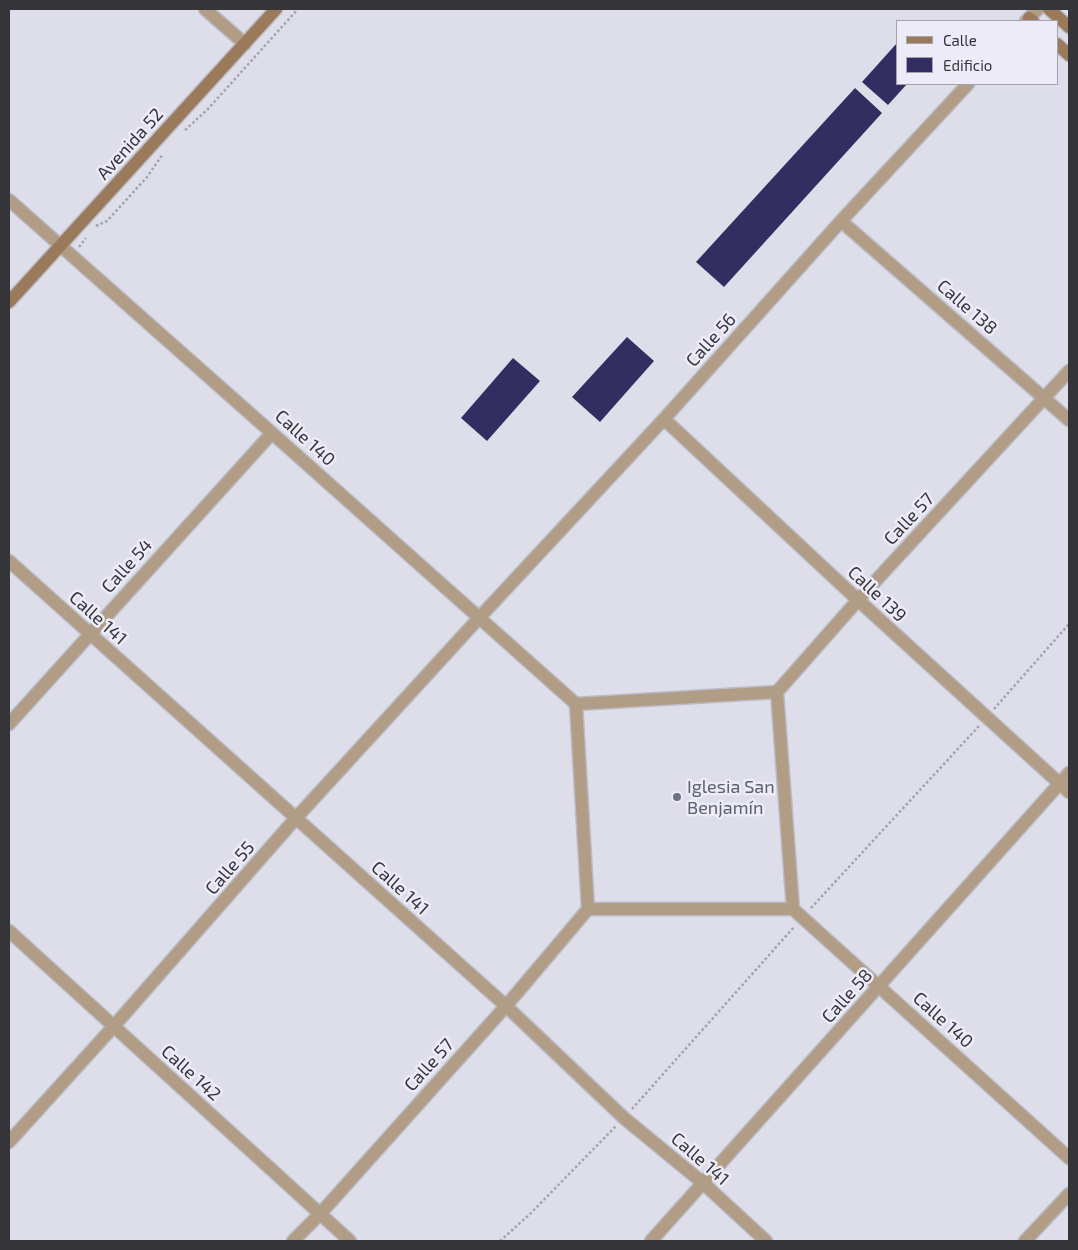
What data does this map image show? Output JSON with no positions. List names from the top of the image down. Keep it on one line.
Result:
{"streets":{"main road":["Avenida 52"],"street":["Calle 138","Calle 56","Calle 140","Calle 57","Calle 54","Calle 139","Calle 141","Calle 55","Calle 58","Calle 142"]},"crossings":[["Avenida 52","Calle 140"],["Calle 138","Calle 56"],["Calle 138","Calle 57"],["Calle 56","Calle 140"],["Calle 56","Calle 139"],["Calle 56","Calle 55"],["Calle 140","Calle 54"],["Calle 140","Calle 55"],["Calle 140","Calle 58"],["Calle 57","Calle 139"],["Calle 57","Calle 141"],["Calle 57","Calle 142"],["Calle 54","Calle 141"],["Calle 139","Calle 58"],["Calle 141","Calle 55"],["Calle 141","Calle 58"],["Calle 55","Calle 142"]],"places":["Iglesia San Benjamín"],"legend":["Calle","Edificio"]}
